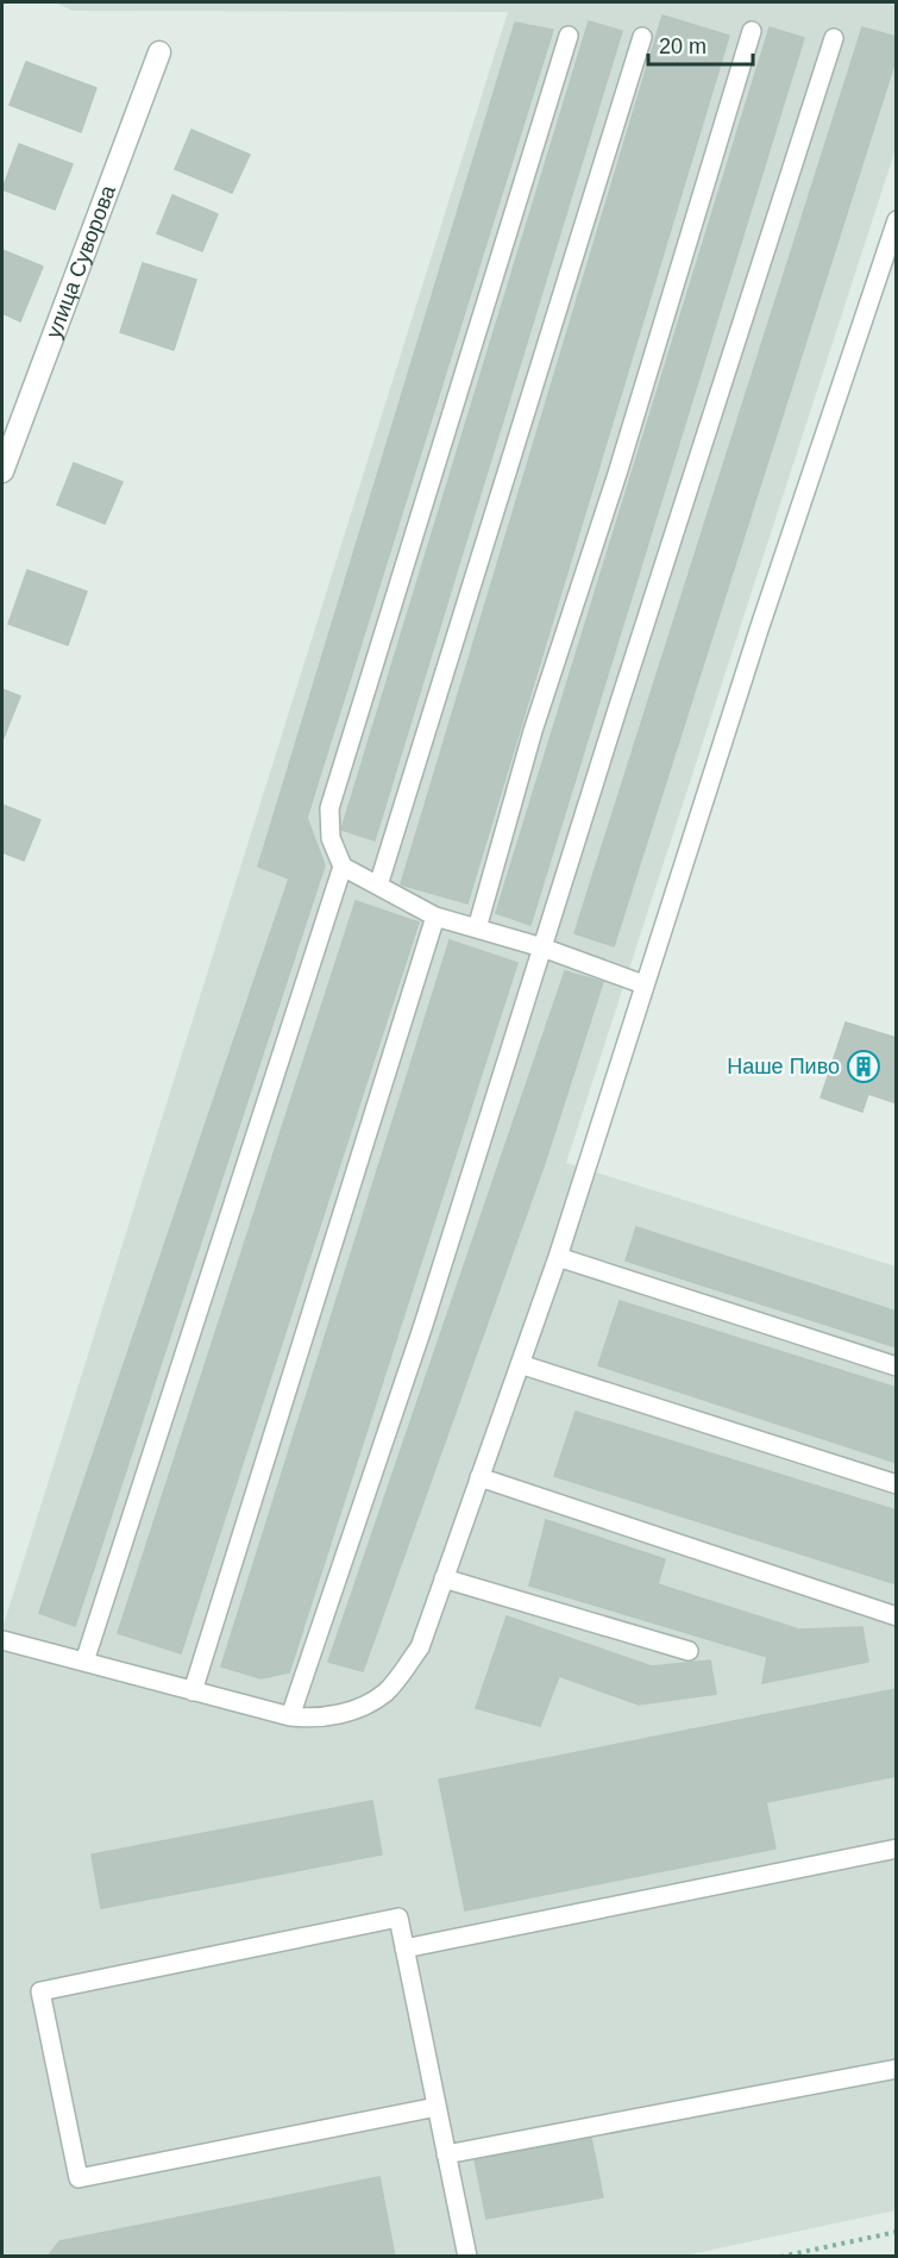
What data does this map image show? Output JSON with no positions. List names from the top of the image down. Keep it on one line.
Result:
{"streets":{"street":["улица Суворова"]},"places":{"building":["Наше Пиво"]},"scale_bar":"20 m"}
